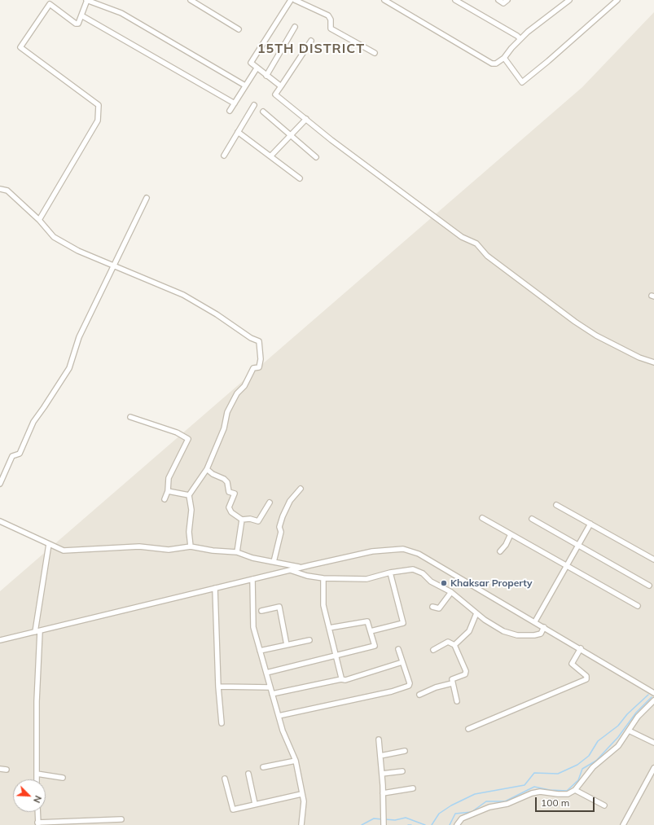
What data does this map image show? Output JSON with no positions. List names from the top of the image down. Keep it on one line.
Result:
{"districts":["15TH DISTRICT"],"places":["Khaksar Property"],"scale_bar":"100 m","north":"bottom right"}
